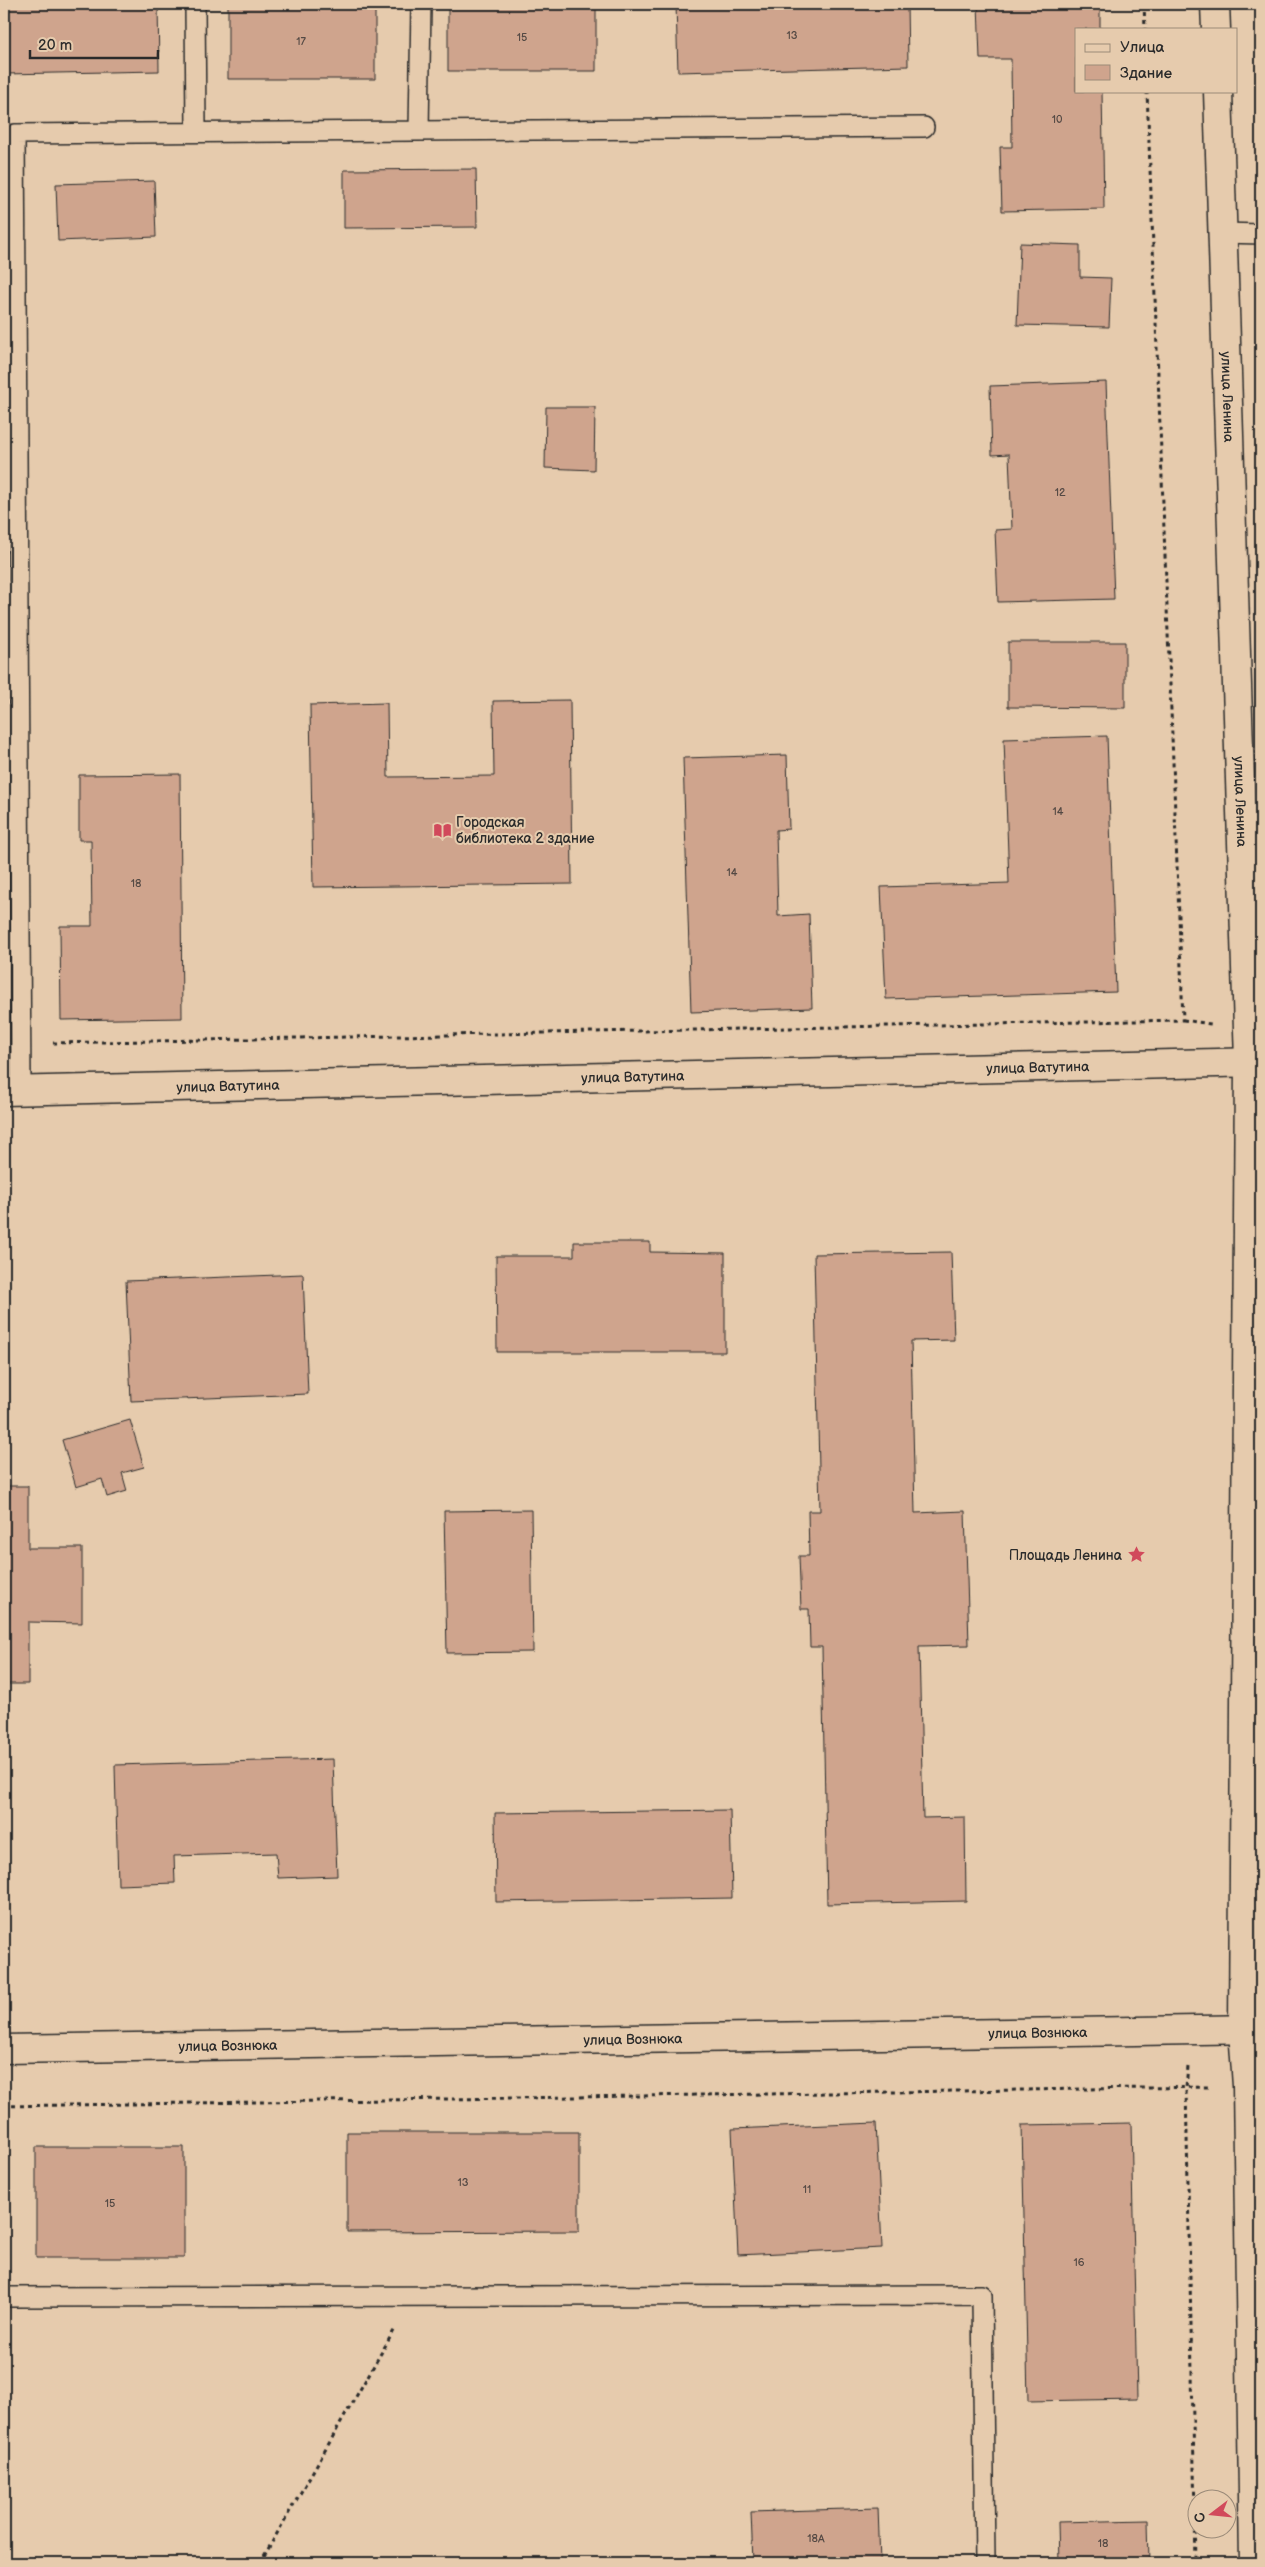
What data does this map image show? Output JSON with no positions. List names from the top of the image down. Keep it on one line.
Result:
{"streets":{"street":["улица Ленина","улица Ватутина","улица Вознюка"]},"crossings":[["улица Ленина","улица Ватутина"],["улица Ленина","улица Вознюка"]],"places":{"library":["Городская библиотека 2 здание"],"place":["Площадь Ленина"]},"house_numbers":["13","15","17","10","12","14","14","18","13","11","15","16","18А","18"],"legend":["Улица","Здание"],"scale_bar":"20 m","north":"left"}
